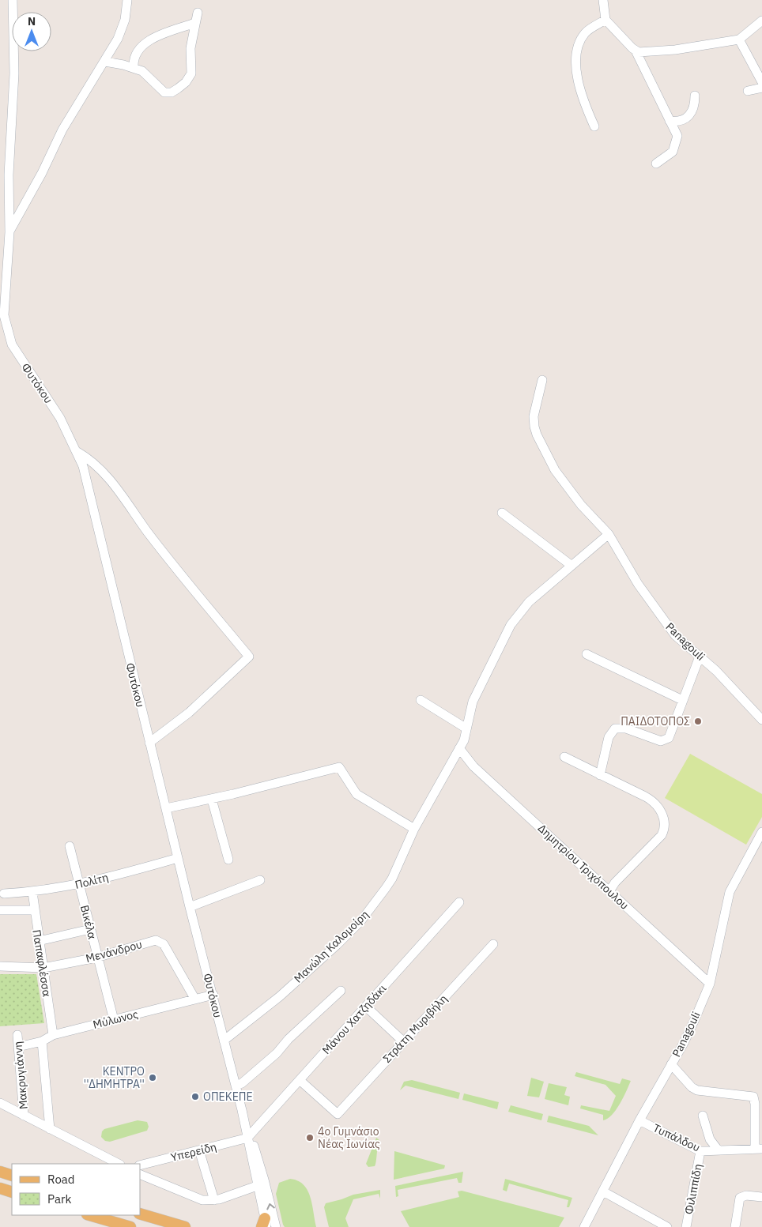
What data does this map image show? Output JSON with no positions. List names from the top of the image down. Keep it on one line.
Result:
{"streets":{"street":["Φυτόκου","Panagouli","Δημητρίου Τριχόπουλου","Πολίτη","Βικέλα","Μανώλη Καλομοίρη","Μενάνδρου","Παπαφλέσσα","Μύλωνος","Μάνου Χατζηδάκι","Στράτη Μυριβήλη","Μακρυγιάννη","Τυπάλδου","Υπερείδη","Φιλιππίδη"]},"crossings":[["Φυτόκου","Πολίτη"],["Φυτόκου","Μανώλη Καλομοίρη"],["Φυτόκου","Μύλωνος"],["Φυτόκου","Μάνου Χατζηδάκι"],["Φυτόκου","Υπερείδη"],["Panagouli","Δημητρίου Τριχόπουλου"],["Panagouli","Μανώλη Καλομοίρη"],["Panagouli","Τυπάλδου"],["Δημητρίου Τριχόπουλου","Μανώλη Καλομοίρη"],["Πολίτη","Βικέλα"],["Πολίτη","Παπαφλέσσα"],["Βικέλα","Μενάνδρου"],["Βικέλα","Μύλωνος"],["Μενάνδρου","Παπαφλέσσα"],["Μενάνδρου","Μύλωνος"],["Παπαφλέσσα","Μύλωνος"],["Μύλωνος","Μακρυγιάννη"],["Μάνου Χατζηδάκι","Στράτη Μυριβήλη"],["Μάνου Χατζηδάκι","Υπερείδη"],["Τυπάλδου","Φιλιππίδη"]],"places":["ΠΑΙΔΟΤΟΠΟΣ","ΚΕΝΤΡΟ ''ΔΗΜΗΤΡΑ''","ΟΠΕΚΕΠΕ","4ο Γυμνάσιο Νέας Ιωνίας"],"legend":["Road","Park"],"north":"top"}
